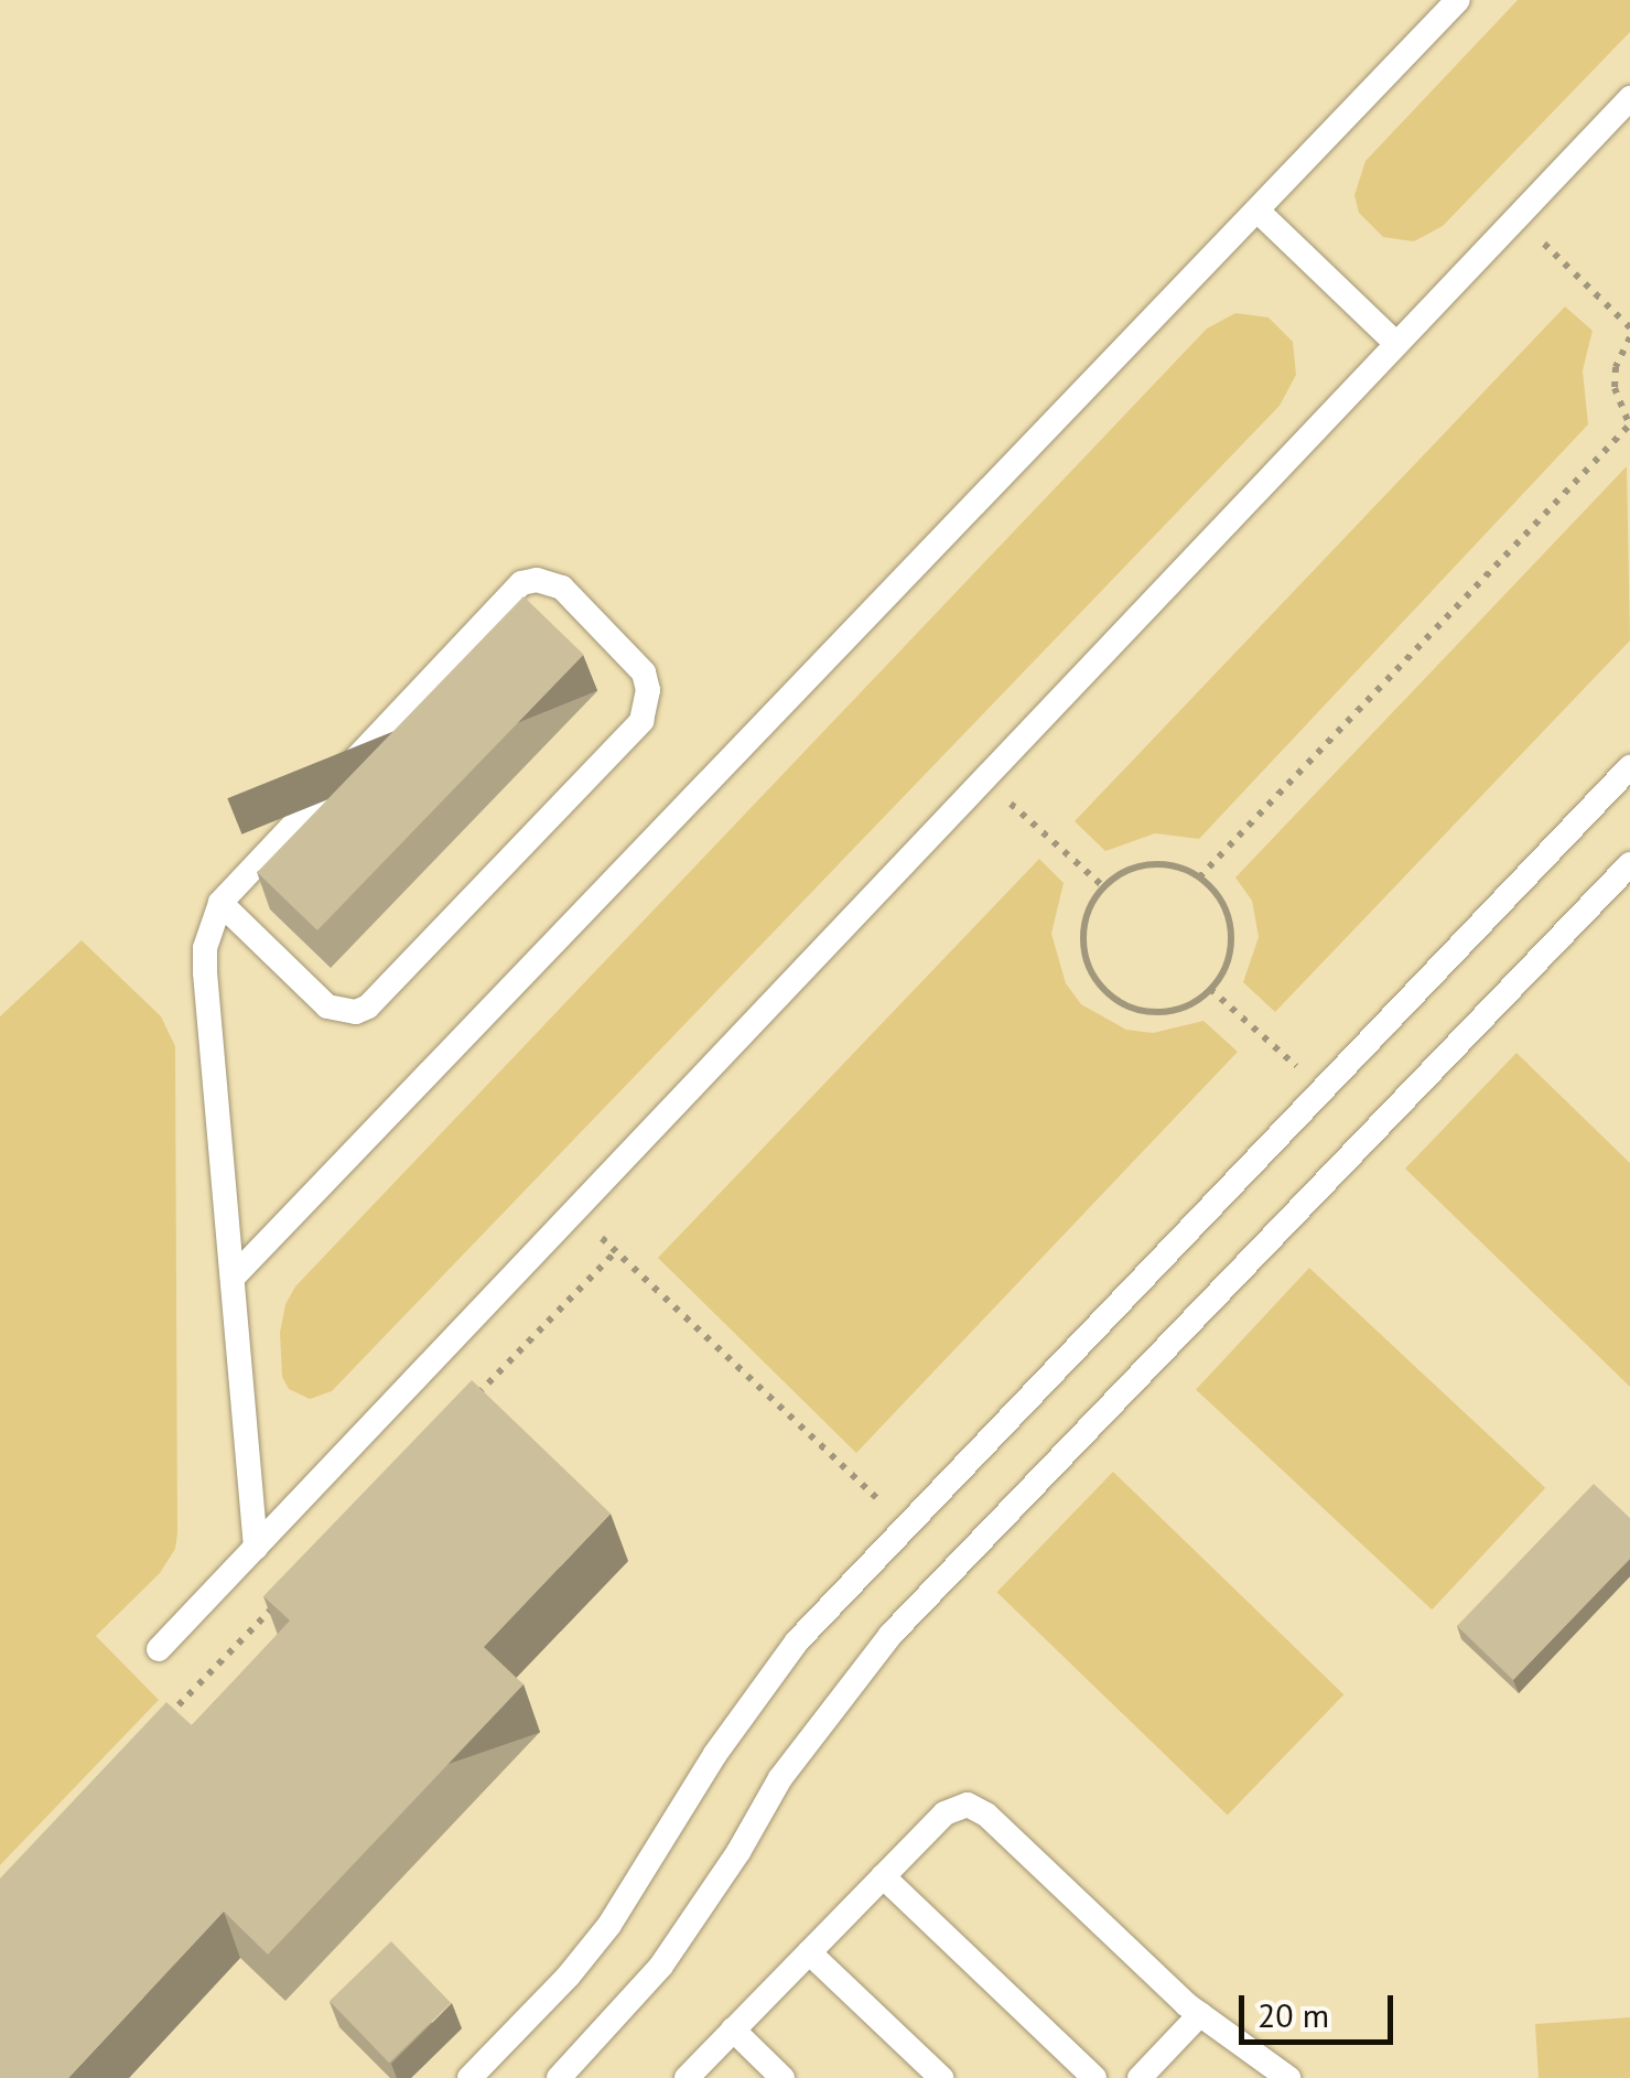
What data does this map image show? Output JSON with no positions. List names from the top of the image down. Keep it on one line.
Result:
{"scale_bar":"20 m"}
